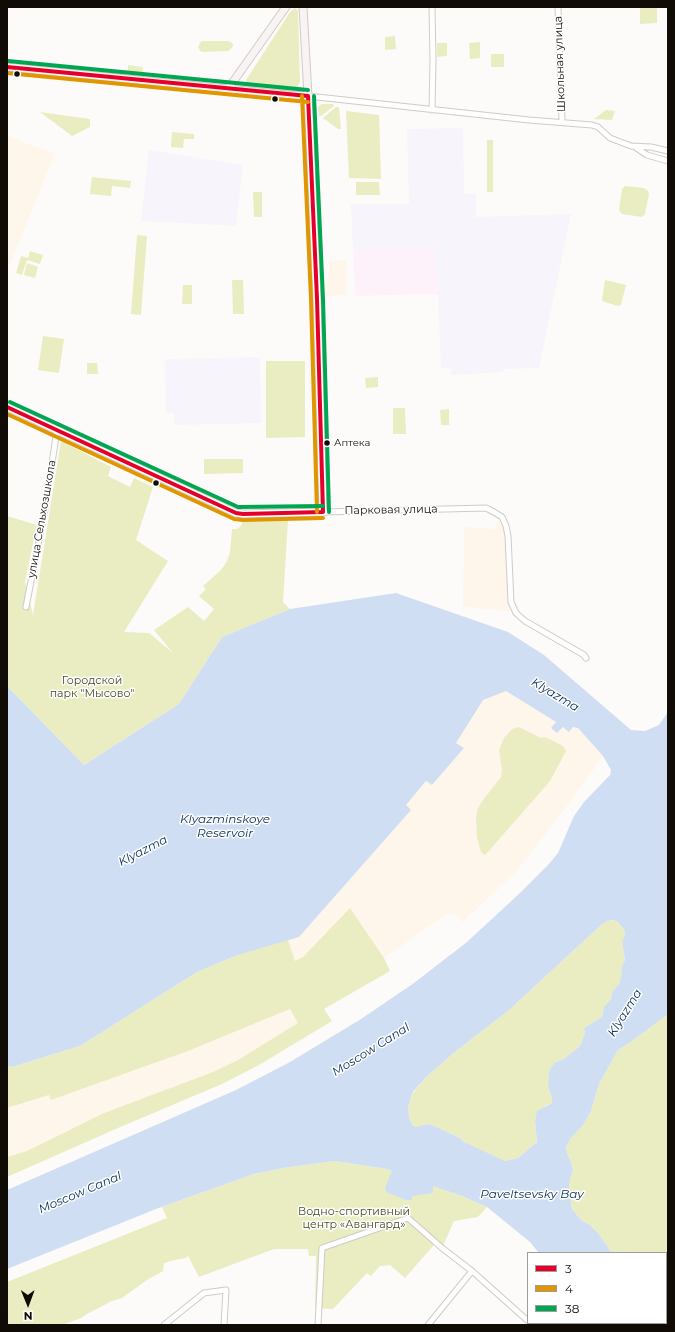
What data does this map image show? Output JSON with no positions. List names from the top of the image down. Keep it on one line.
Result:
{"streets":{"street":["Школьная улица","Парковая улица","улица Сельхозшкола"]},"crossings":[["Парковая улица","улица Сельхозшкола"]],"water":["Klyazma","Klyazminskoye Reservoir","Moscow Canal","Paveltsevsky Bay"],"parks":["Городской парк \"Мысово\"","Водно-спортивный центр «Авангард»"],"places":["Аптека"],"lines":["transit line 38","transit line 3","transit line 4"],"legend":["3","4","38"],"north":"bottom"}
